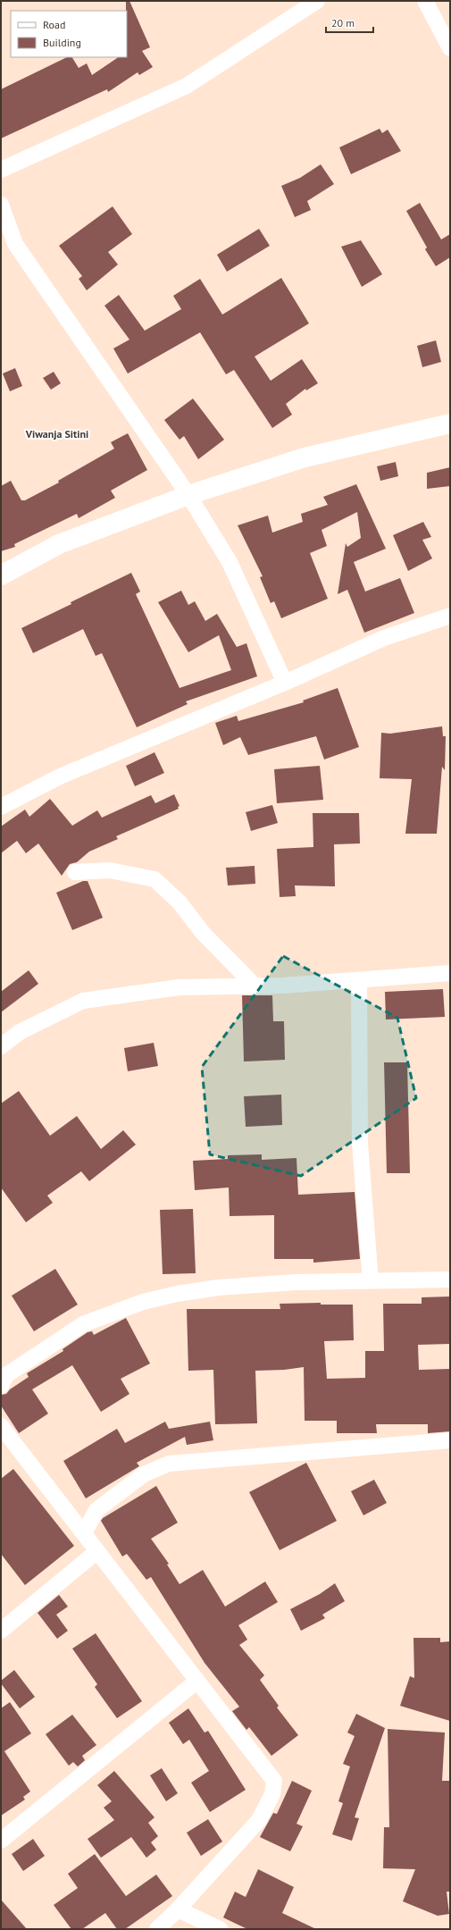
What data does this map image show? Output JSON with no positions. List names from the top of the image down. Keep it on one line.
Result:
{"districts":["Viwanja Sitini"],"legend":["Road","Building"],"scale_bar":"20 m"}
